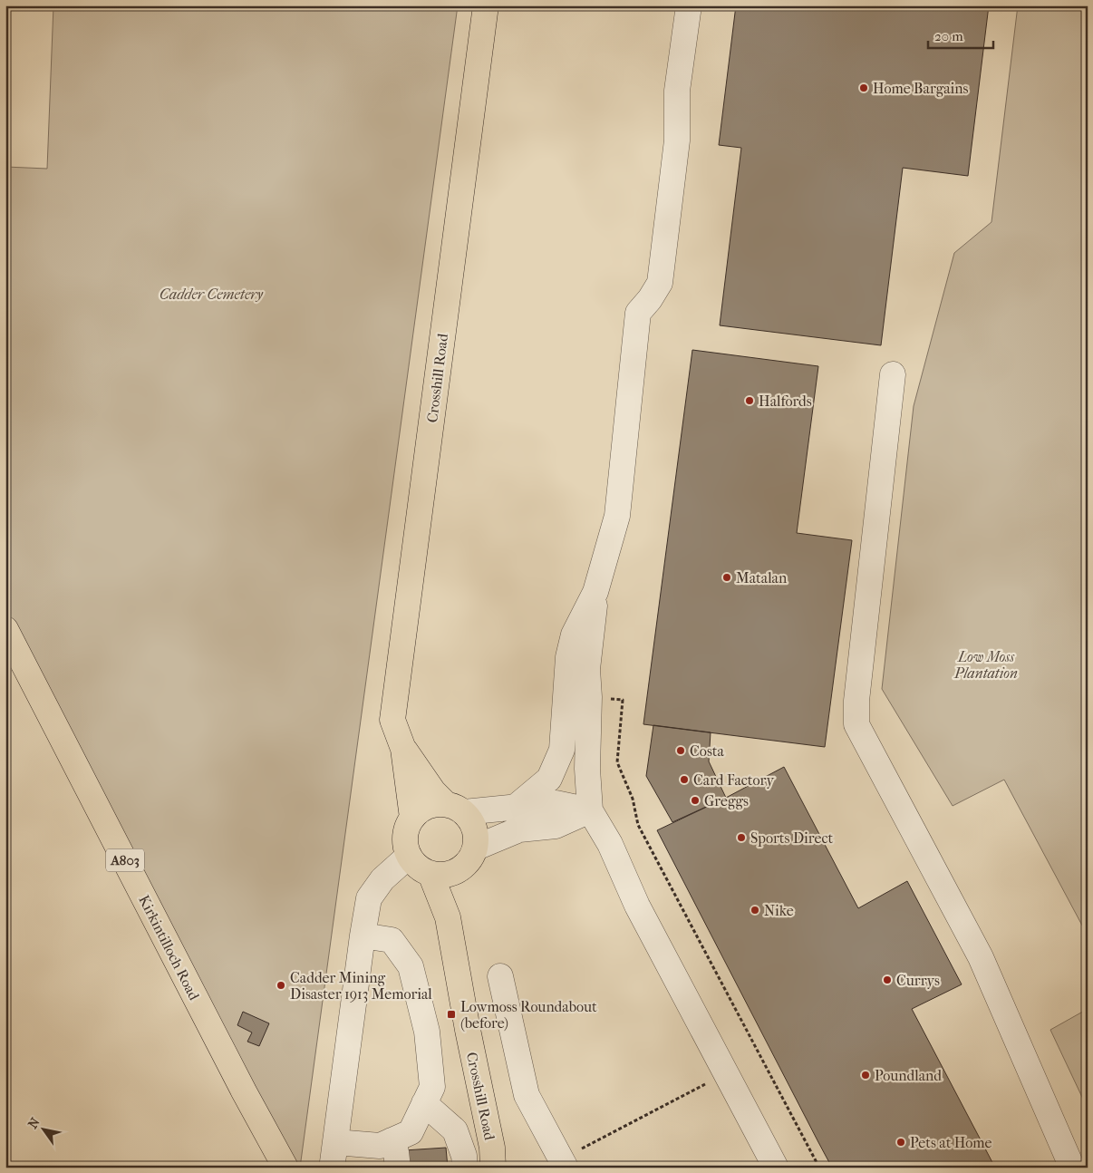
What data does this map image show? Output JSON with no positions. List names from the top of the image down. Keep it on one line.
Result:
{"streets":{"main road":["Crosshill Road","A803","Kirkintilloch Road"]},"parks":["Cadder Cemetery","Low Moss Plantation"],"places":{"other":["Home Bargains","Halfords","Matalan","Costa","Card Factory","Greggs","Sports Direct","Nike","Currys","Cadder Mining Disaster 1913 Memorial","Poundland","Pets at Home"],"transit":["Lowmoss Roundabout (before)"]},"scale_bar":"20 m","north":"top left"}
